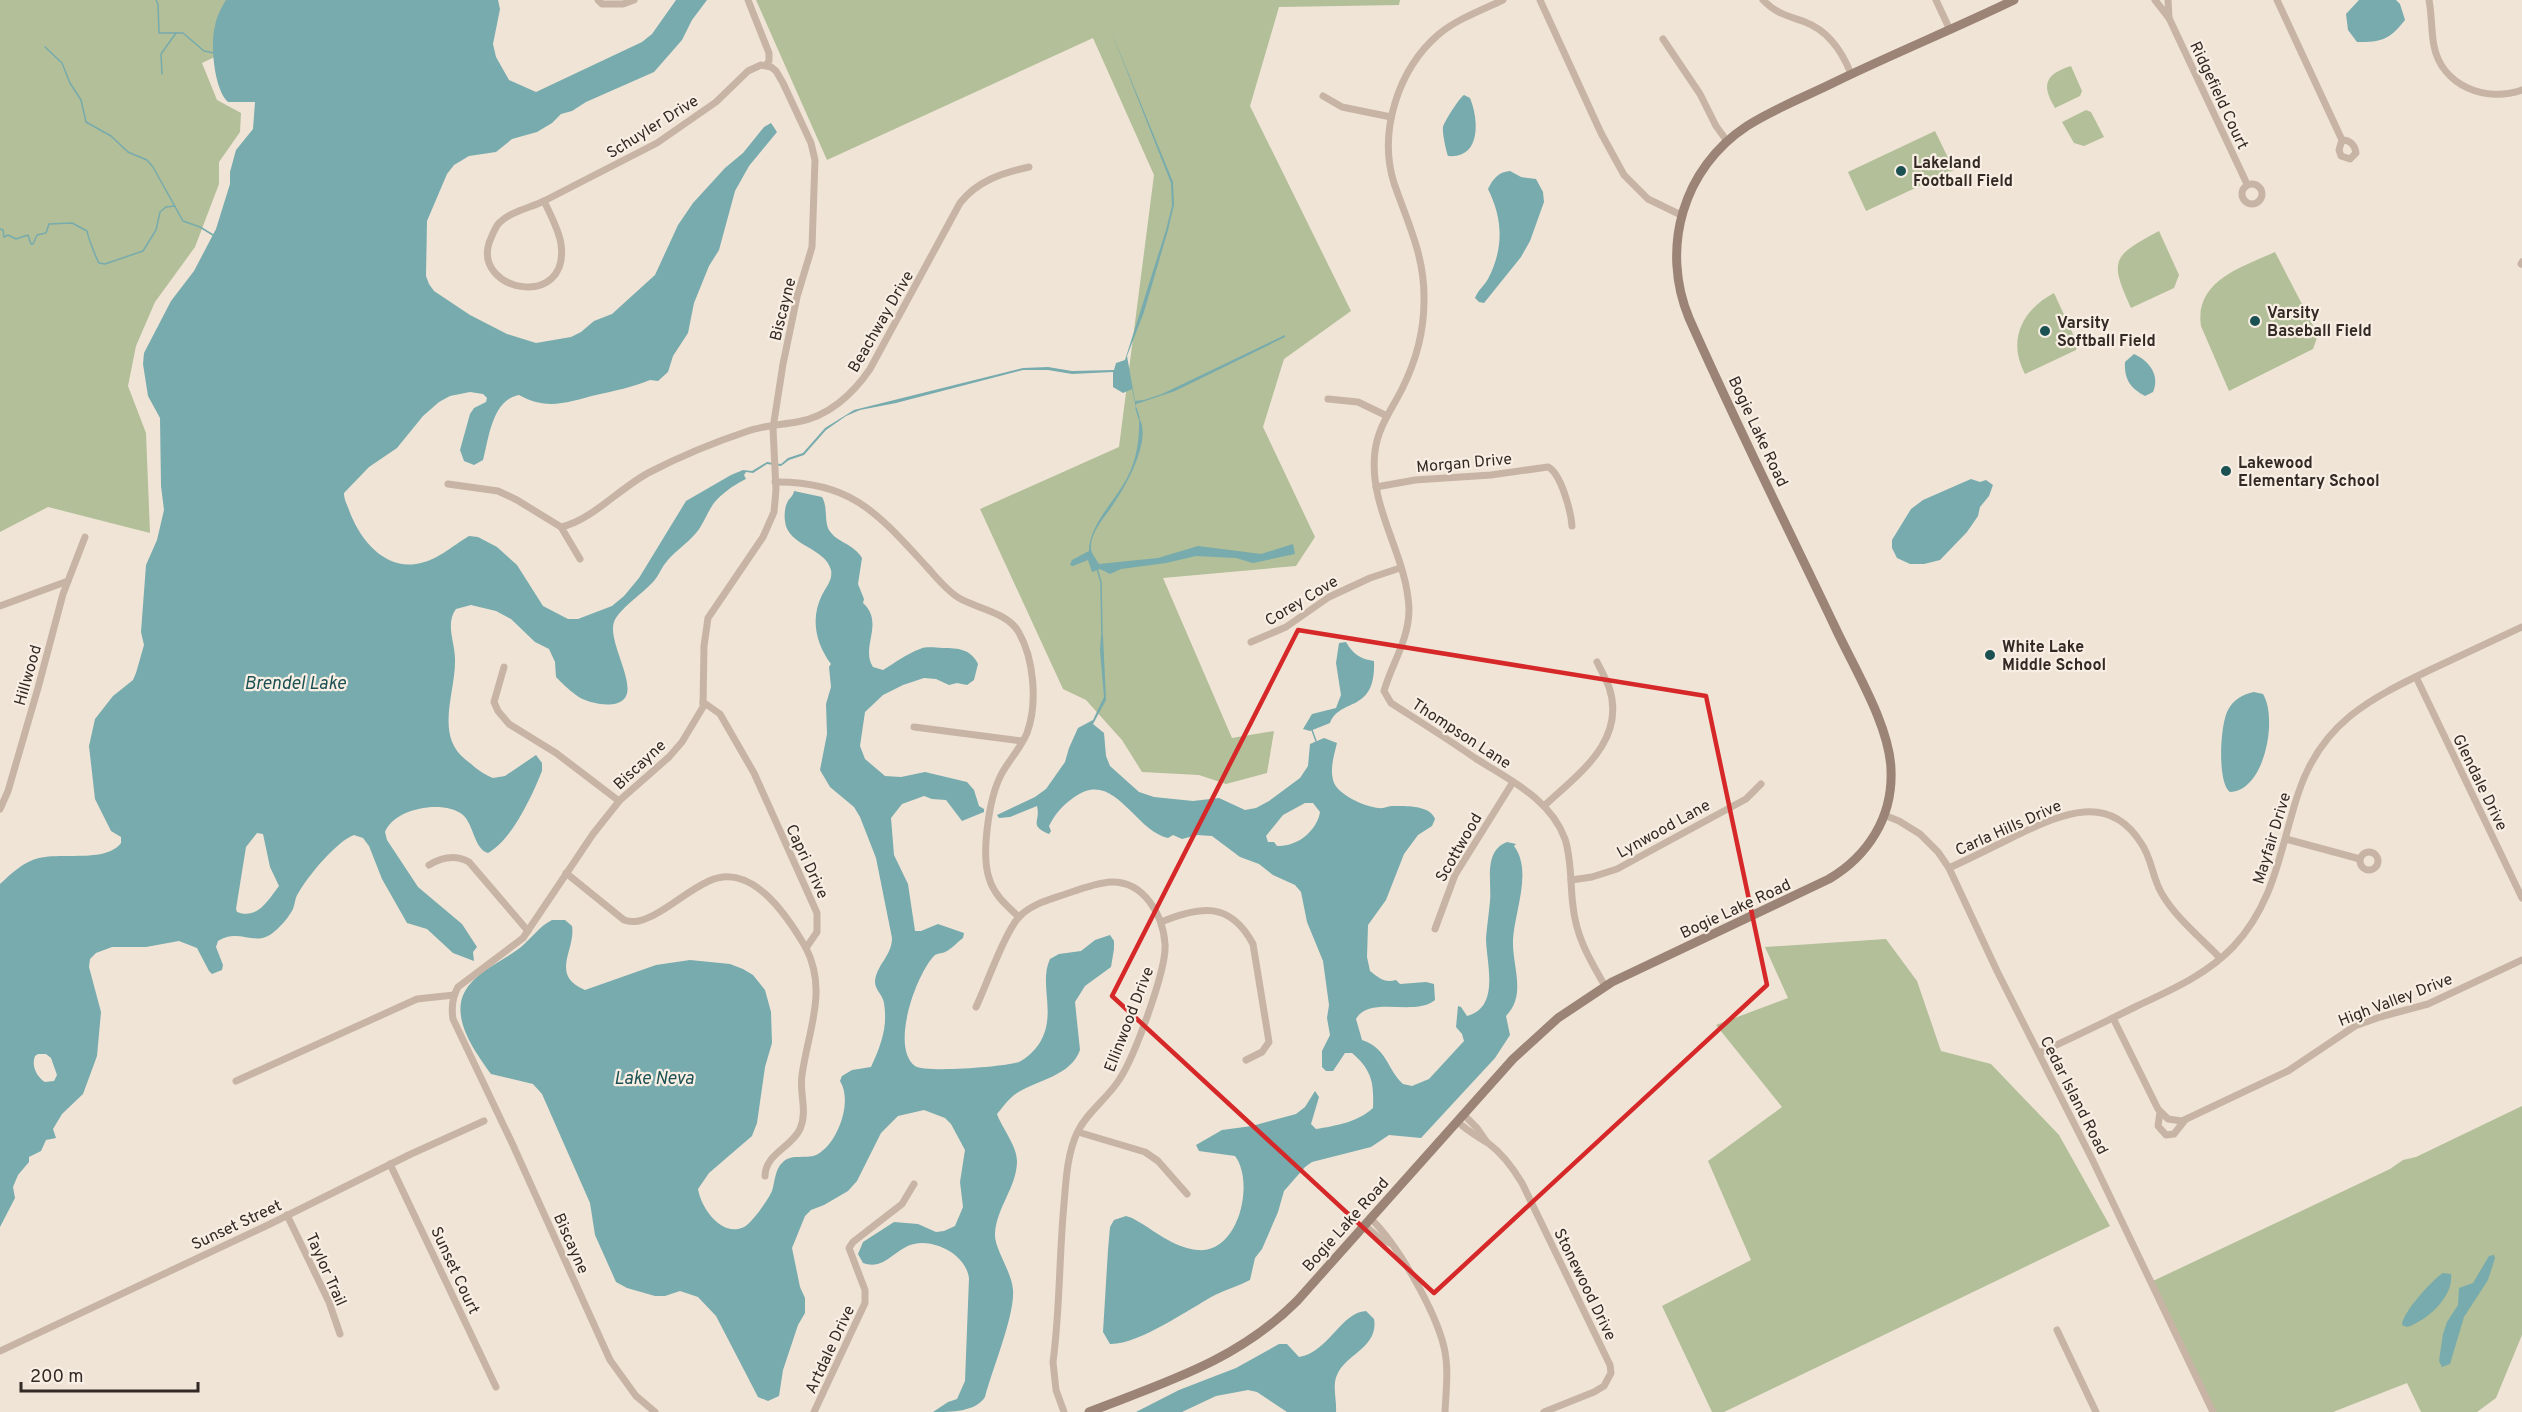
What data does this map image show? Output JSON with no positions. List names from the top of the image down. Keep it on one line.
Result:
{"streets":{"main road":["Bogie Lake Road"],"street":["Ridgefield Court","Schuyler Drive","Biscayne","Beachway Drive","Morgan Drive","Corey Cove","Hillwood","Thompson Lane","Glendale Drive","Carla Hills Drive","Lynwood Lane","Mayfair Drive","Scottwood","Capri Drive","High Valley Drive","Ellinwood Drive","Cedar Island Road","Sunset Street","Taylor Trail","Sunset Court","Stonewood Drive","Artdale Drive"]},"crossings":[["Schuyler Drive","Biscayne"],["Biscayne","Beachway Drive"],["Biscayne","Capri Drive"],["Bogie Lake Road","Thompson Lane"],["Bogie Lake Road","Cedar Island Road"],["Bogie Lake Road","Stonewood Drive"],["Morgan Drive","Thompson Lane"],["Corey Cove","Thompson Lane"],["Thompson Lane","Lynwood Lane"],["Thompson Lane","Scottwood"],["Glendale Drive","Mayfair Drive"],["Carla Hills Drive","Mayfair Drive"],["Carla Hills Drive","Cedar Island Road"],["Mayfair Drive","High Valley Drive"],["Mayfair Drive","Cedar Island Road"],["Sunset Street","Taylor Trail"],["Sunset Street","Sunset Court"]],"water":["Brendel Lake","Lake Neva"],"places":["Lakeland Football Field","Varsity Baseball Field","Varsity Softball Field","Lakewood Elementary School","White Lake Middle School"],"scale_bar":"200 m"}
